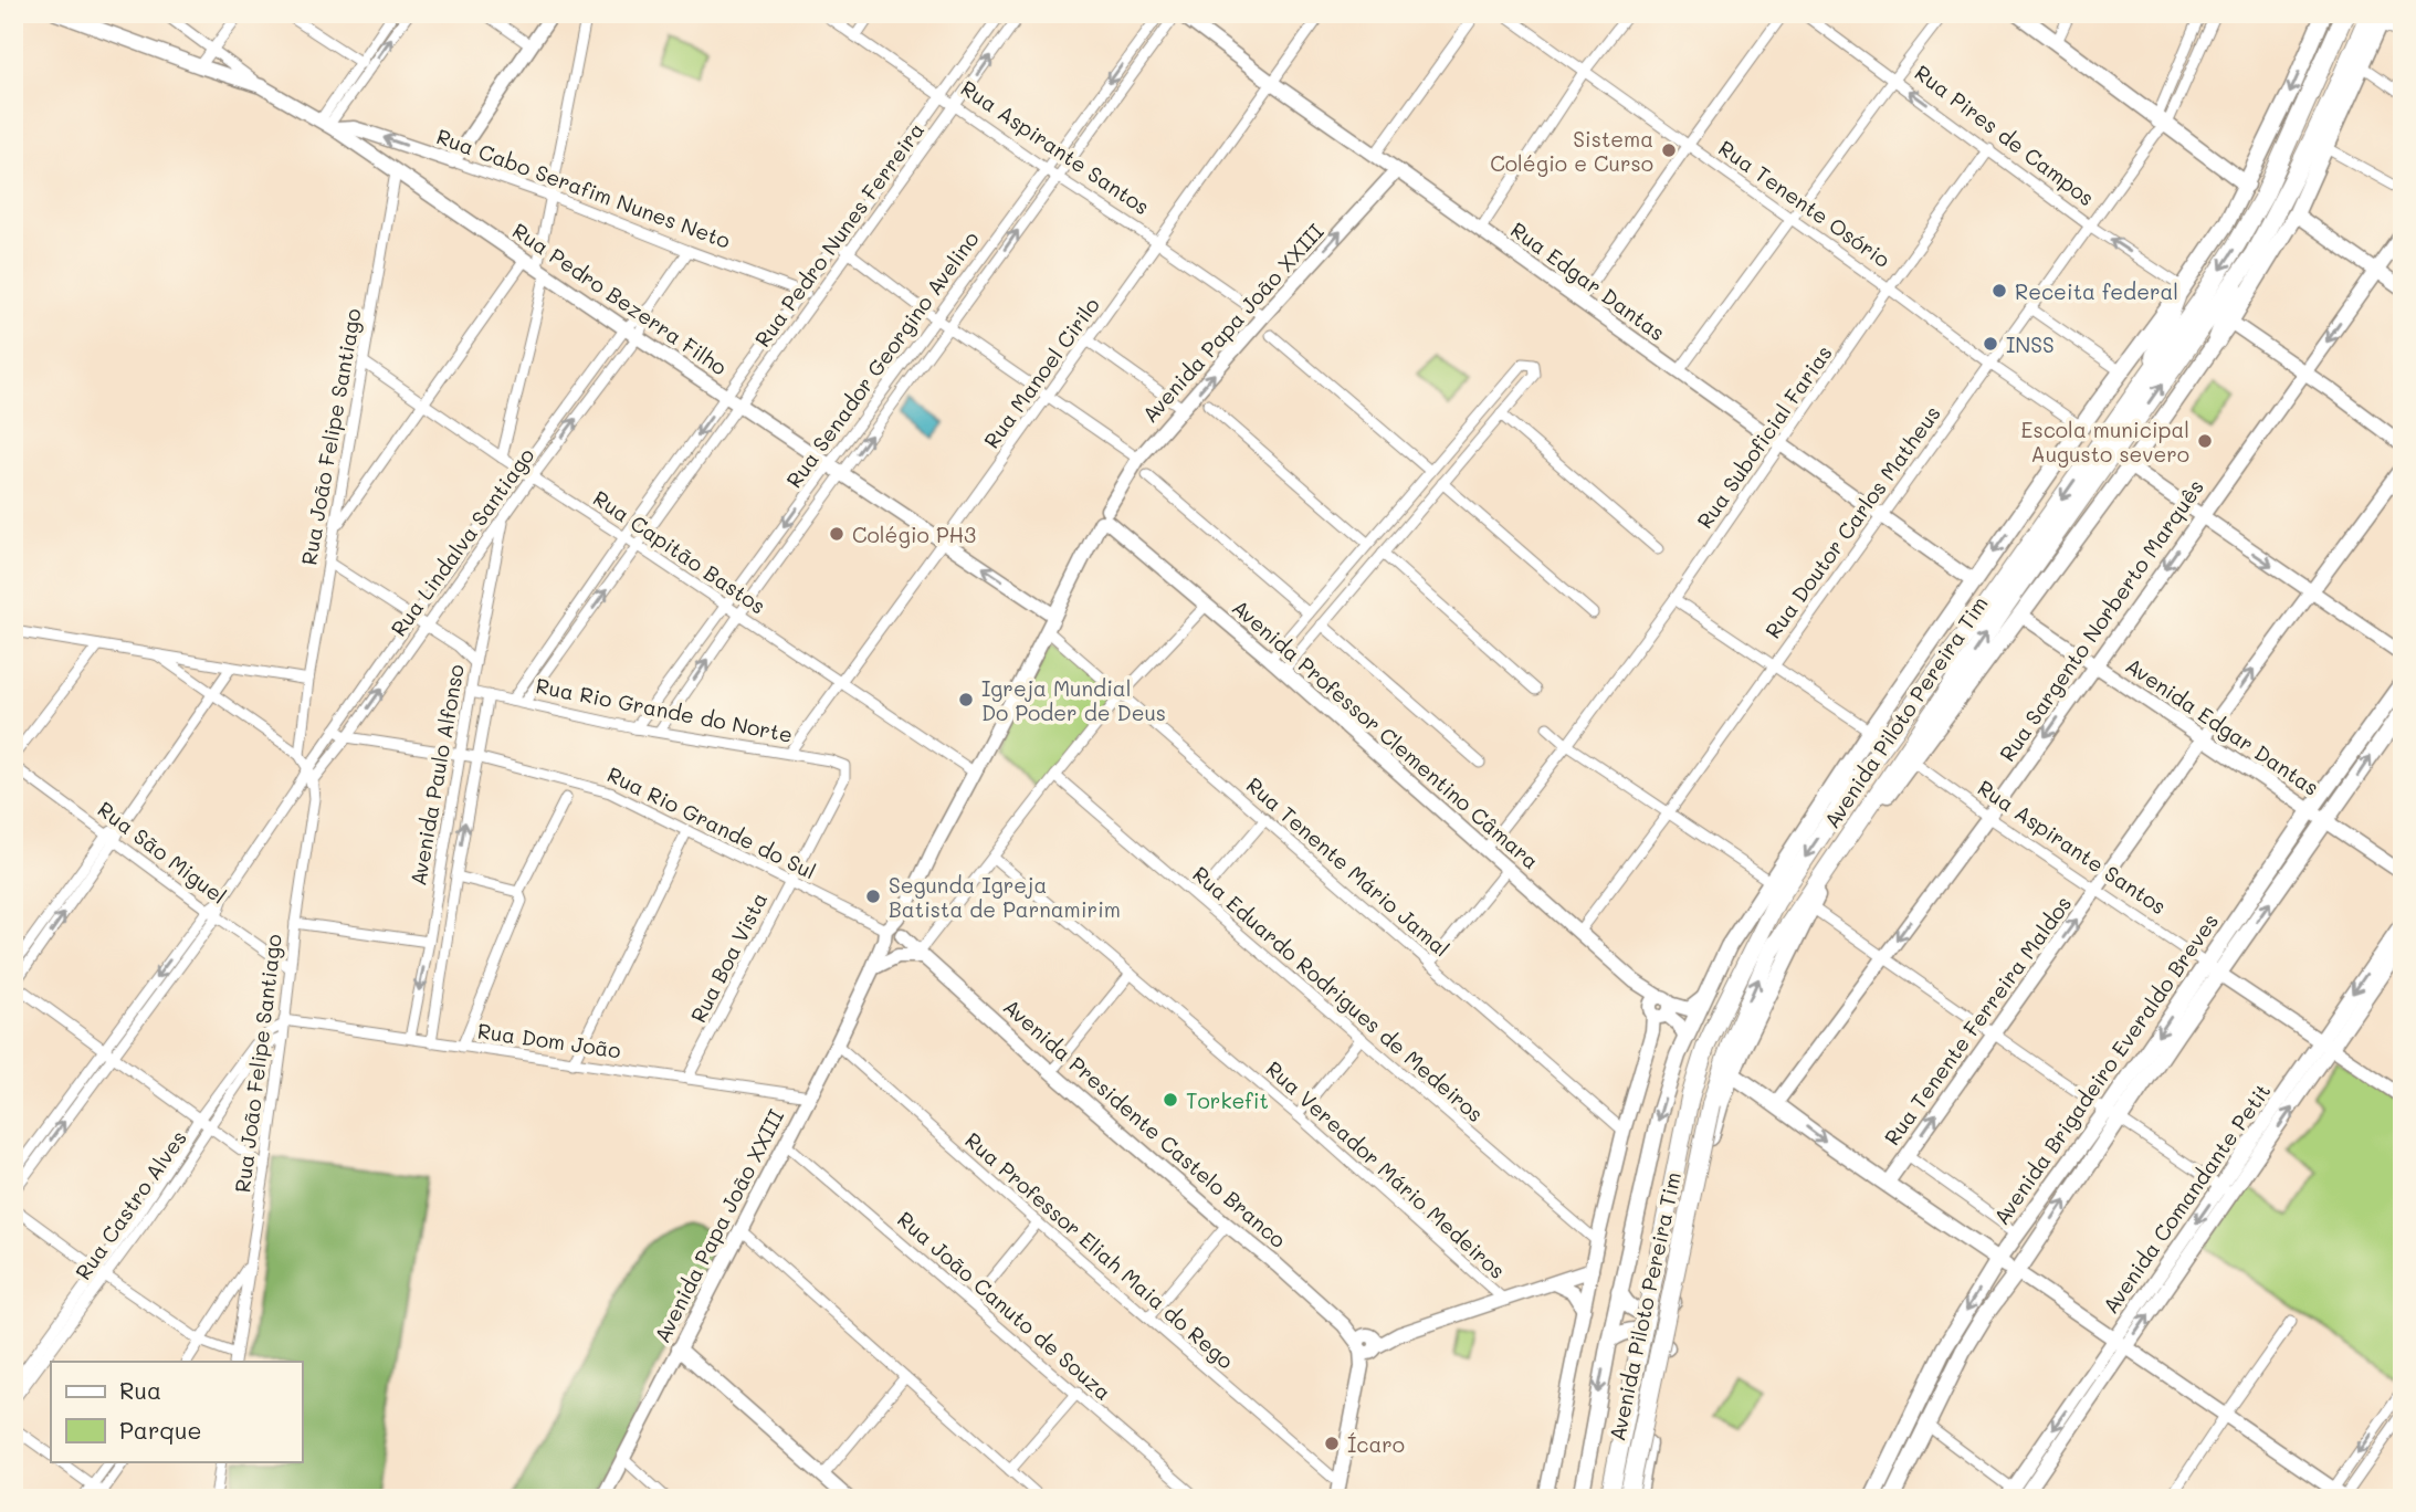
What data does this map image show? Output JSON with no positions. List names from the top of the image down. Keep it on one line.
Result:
{"streets":{"highway":["Avenida Piloto Pereira Tim"],"main road":["Rua Aspirante Santos","Rua Cabo Serafim Nunes Neto","Rua Edgar Dantas","Rua Pedro Bezerra Filho","Avenida Papa João XXIII","Rua Sargento Norberto Marquês","Avenida Edgar Dantas","Avenida Professor Clementino Câmara","Rua Tenente Ferreira Maldos","Avenida Brigadeiro Everaldo Breves","Avenida Presidente Castelo Branco","Avenida Comandante Petit"],"street":["Rua Pires de Campos","Rua Tenente Osório","Rua Pedro Nunes Ferreira","Rua Senador Georgino Avelino","Rua Manoel Cirilo","Rua João Felipe Santiago","Rua Suboficial Farias","Rua Doutor Carlos Matheus","Rua Lindalva Santiago","Rua Capitão Bastos","Rua Rio Grande do Norte","Avenida Paulo Alfonso","Rua Rio Grande do Sul","Rua São Miguel","Rua Tenente Mário Jamal","Rua Boa Vista","Rua Eduardo Rodrigues de Medeiros","Rua Dom João","Rua Vereador Mário Medeiros","Rua Castro Alves","Rua Professor Eliah Maia do Rego","Rua João Canuto de Souza"]},"crossings":[["Rua Pires de Campos","Rua Suboficial Farias"],["Rua Pires de Campos","Rua Doutor Carlos Matheus"],["Rua Aspirante Santos","Rua Pedro Nunes Ferreira"],["Rua Aspirante Santos","Avenida Papa João XXIII"],["Rua Aspirante Santos","Rua Senador Georgino Avelino"],["Rua Aspirante Santos","Rua Manoel Cirilo"],["Rua Aspirante Santos","Rua Sargento Norberto Marquês"],["Rua Aspirante Santos","Rua Tenente Ferreira Maldos"],["Rua Aspirante Santos","Avenida Brigadeiro Everaldo Breves"],["Rua Aspirante Santos","Avenida Comandante Petit"],["Rua Cabo Serafim Nunes Neto","Rua Pedro Nunes Ferreira"],["Rua Cabo Serafim Nunes Neto","Rua Pedro Bezerra Filho"],["Rua Cabo Serafim Nunes Neto","Rua Lindalva Santiago"],["Rua Tenente Osório","Rua Suboficial Farias"],["Rua Tenente Osório","Rua Doutor Carlos Matheus"],["Rua Pedro Nunes Ferreira","Rua Pedro Bezerra Filho"],["Rua Pedro Nunes Ferreira","Rua Capitão Bastos"],["Rua Pedro Nunes Ferreira","Rua Rio Grande do Norte"],["Rua Edgar Dantas","Avenida Papa João XXIII"],["Rua Edgar Dantas","Rua Senador Georgino Avelino"],["Rua Edgar Dantas","Rua Manoel Cirilo"],["Rua Edgar Dantas","Rua Suboficial Farias"],["Rua Edgar Dantas","Rua Doutor Carlos Matheus"],["Rua Pedro Bezerra Filho","Avenida Papa João XXIII"],["Rua Pedro Bezerra Filho","Rua Senador Georgino Avelino"],["Rua Pedro Bezerra Filho","Rua Manoel Cirilo"],["Rua Pedro Bezerra Filho","Rua João Felipe Santiago"],["Rua Pedro Bezerra Filho","Rua Lindalva Santiago"],["Avenida Papa João XXIII","Rua Capitão Bastos"],["Avenida Papa João XXIII","Avenida Professor Clementino Câmara"],["Avenida Papa João XXIII","Rua Rio Grande do Sul"],["Avenida Papa João XXIII","Rua Tenente Mário Jamal"],["Avenida Papa João XXIII","Rua Dom João"],["Avenida Papa João XXIII","Avenida Presidente Castelo Branco"],["Avenida Papa João XXIII","Rua Professor Eliah Maia do Rego"],["Avenida Papa João XXIII","Rua João Canuto de Souza"],["Rua Senador Georgino Avelino","Rua Capitão Bastos"],["Rua Senador Georgino Avelino","Rua Rio Grande do Norte"],["Rua Manoel Cirilo","Rua Capitão Bastos"],["Rua Manoel Cirilo","Rua Rio Grande do Norte"],["Rua João Felipe Santiago","Rua Lindalva Santiago"],["Rua João Felipe Santiago","Rua Capitão Bastos"],["Rua João Felipe Santiago","Rua São Miguel"],["Rua João Felipe Santiago","Rua Dom João"],["Rua João Felipe Santiago","Rua Castro Alves"],["Rua Suboficial Farias","Avenida Professor Clementino Câmara"],["Rua Doutor Carlos Matheus","Avenida Professor Clementino Câmara"],["Rua Lindalva Santiago","Rua Capitão Bastos"],["Rua Lindalva Santiago","Avenida Paulo Alfonso"],["Rua Lindalva Santiago","Rua Rio Grande do Sul"],["Rua Lindalva Santiago","Rua São Miguel"],["Rua Sargento Norberto Marquês","Avenida Edgar Dantas"],["Rua Rio Grande do Norte","Avenida Paulo Alfonso"],["Rua Rio Grande do Norte","Rua Boa Vista"],["Avenida Edgar Dantas","Rua Tenente Ferreira Maldos"],["Avenida Edgar Dantas","Avenida Brigadeiro Everaldo Breves"],["Avenida Paulo Alfonso","Rua Rio Grande do Sul"],["Avenida Paulo Alfonso","Rua Dom João"],["Rua Rio Grande do Sul","Rua Boa Vista"],["Rua Rio Grande do Sul","Avenida Presidente Castelo Branco"],["Rua Boa Vista","Rua Dom João"],["Rua Dom João","Rua Castro Alves"]],"one_way":["Rua Pires de Campos","Rua Tenente Ferreira Maldos"],"places":["Sistema Colégio e Curso","Receita federal","INSS","Escola municipal Augusto severo","Colégio PH3","Igreja Mundial Do Poder de Deus","Segunda Igreja Batista de Parnamirim","Torkefit","Ícaro"],"legend":["Rua","Parque"]}
